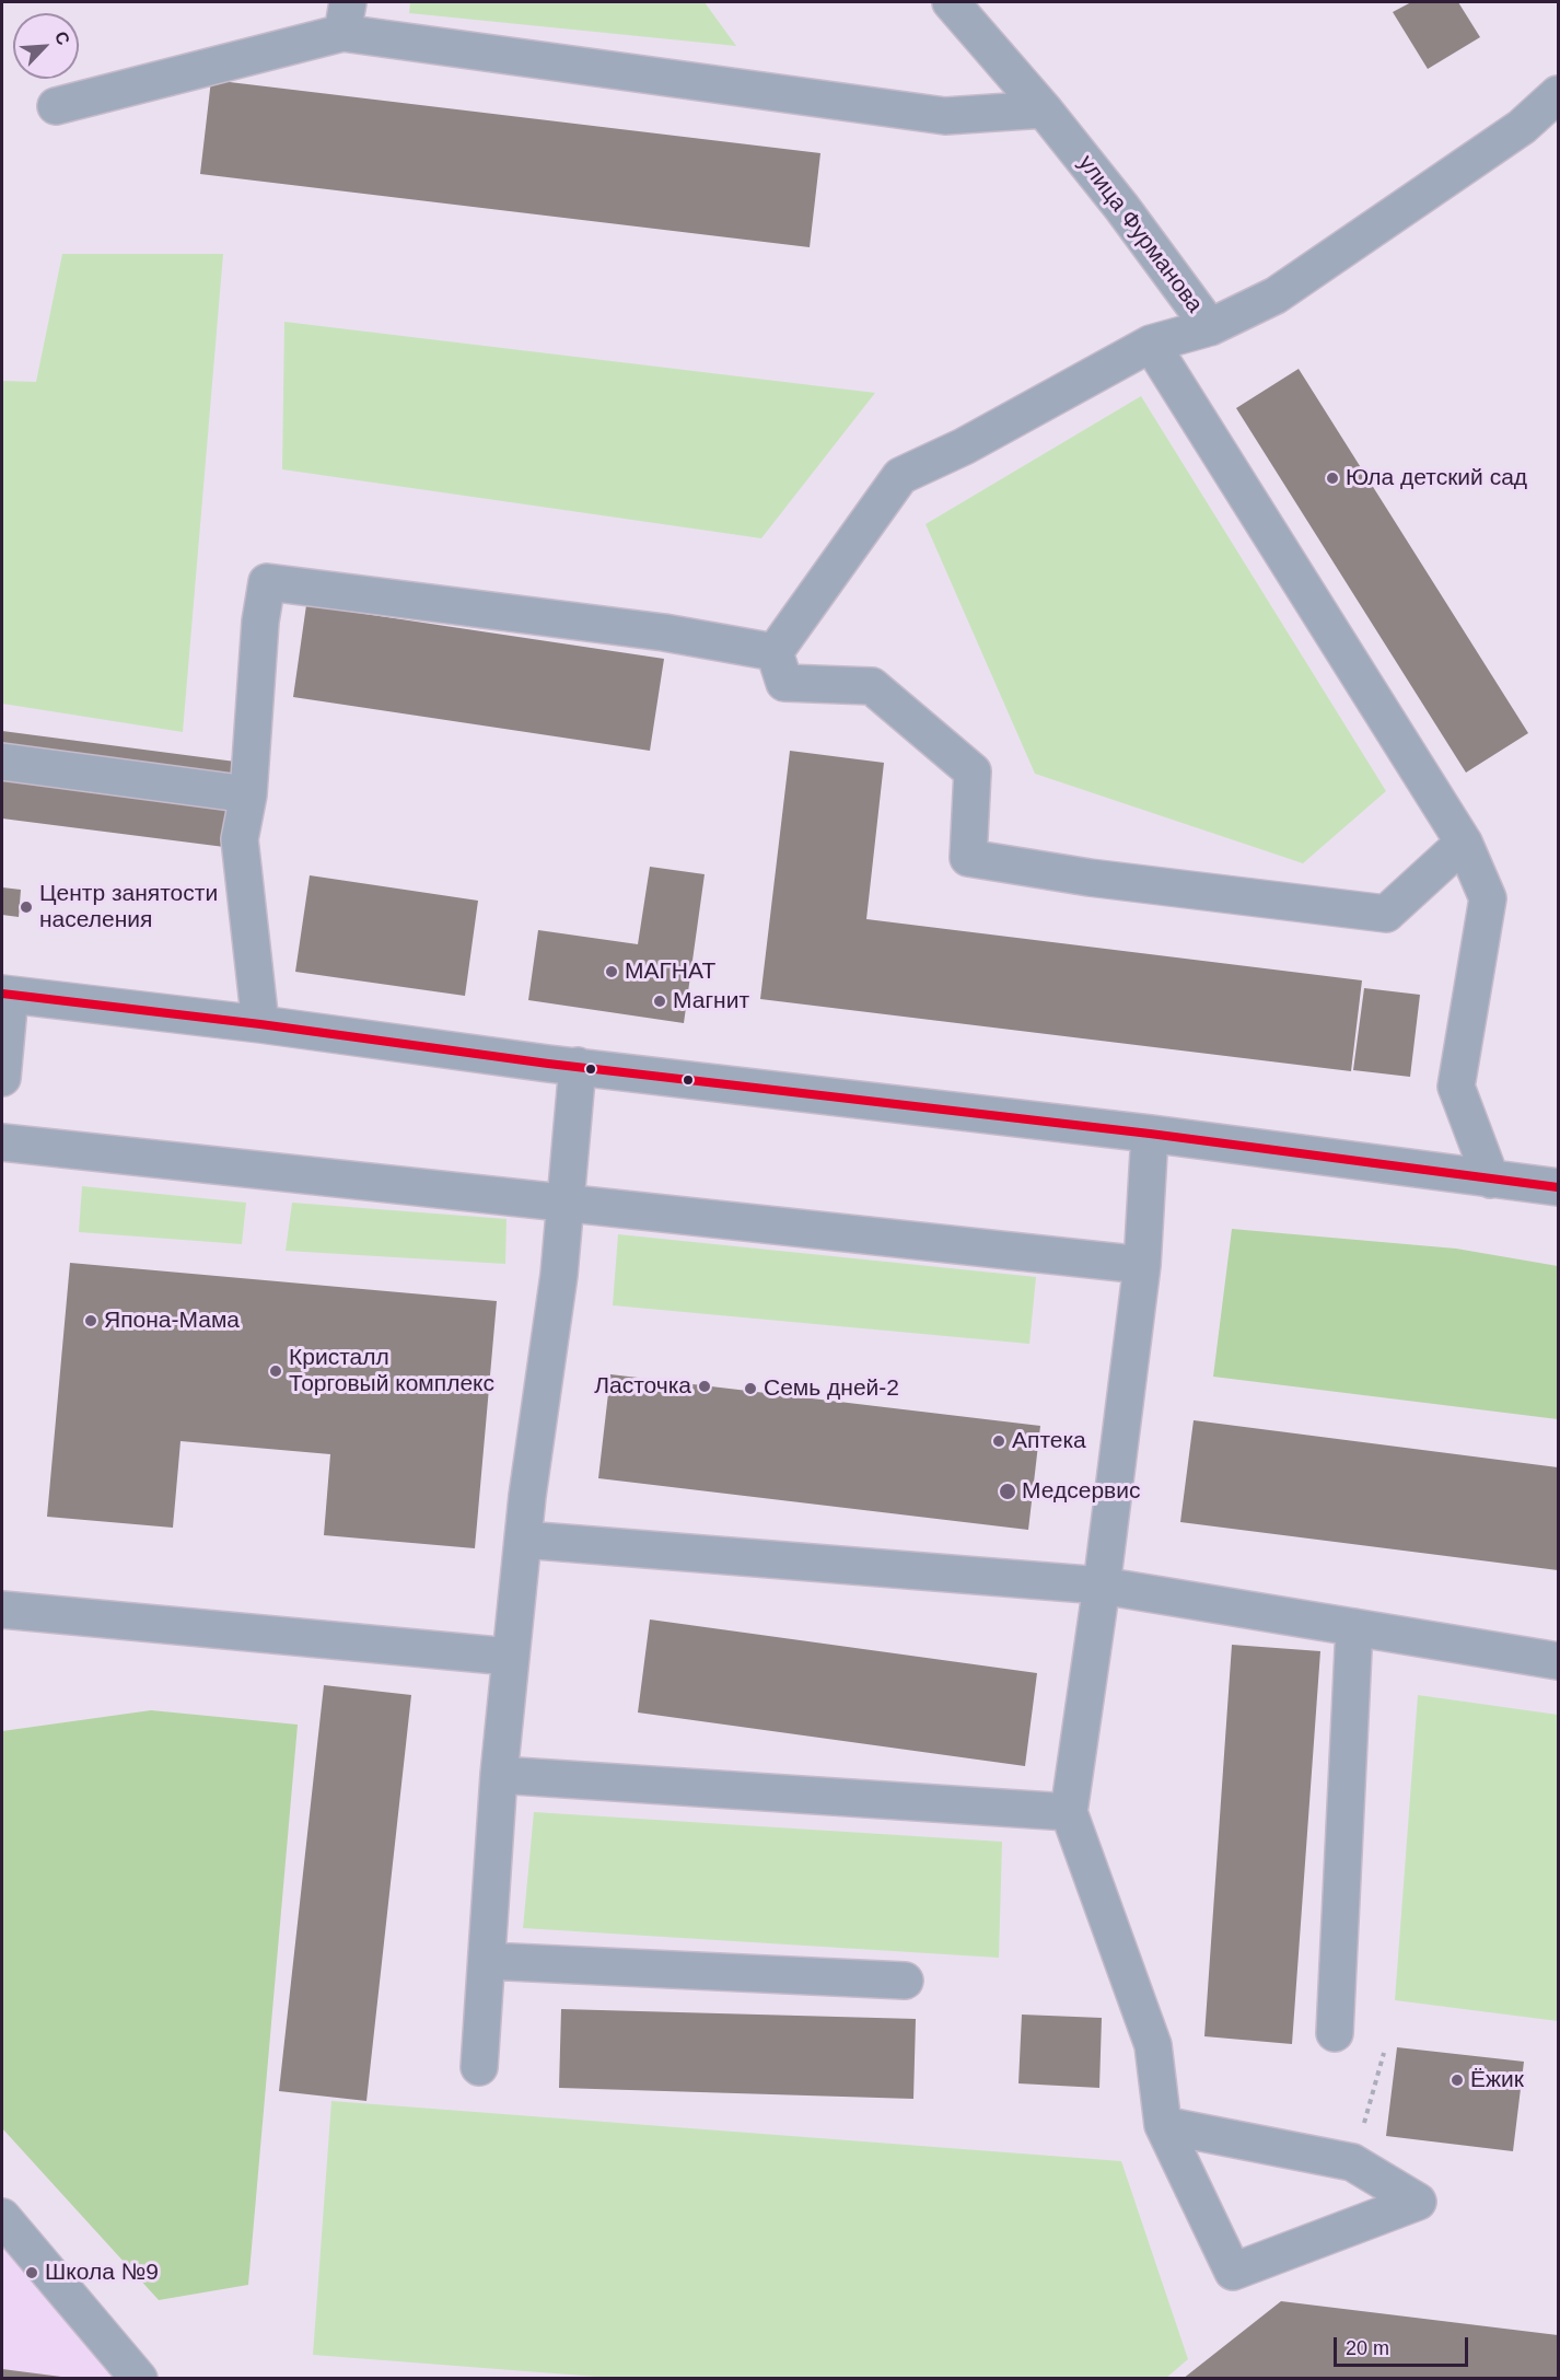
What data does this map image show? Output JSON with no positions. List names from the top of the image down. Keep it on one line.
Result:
{"streets":{"street":["улица Фурманова"]},"places":["Юла детский сад","Центр занятости населения","МАГНАТ","Магнит","Япона-Мама","Кристалл Торговый комплекс","Ласточка","Семь дней-2","Аптека","Медсервис","Ёжик","Школа №9"],"scale_bar":"20 m","north":"top right"}
